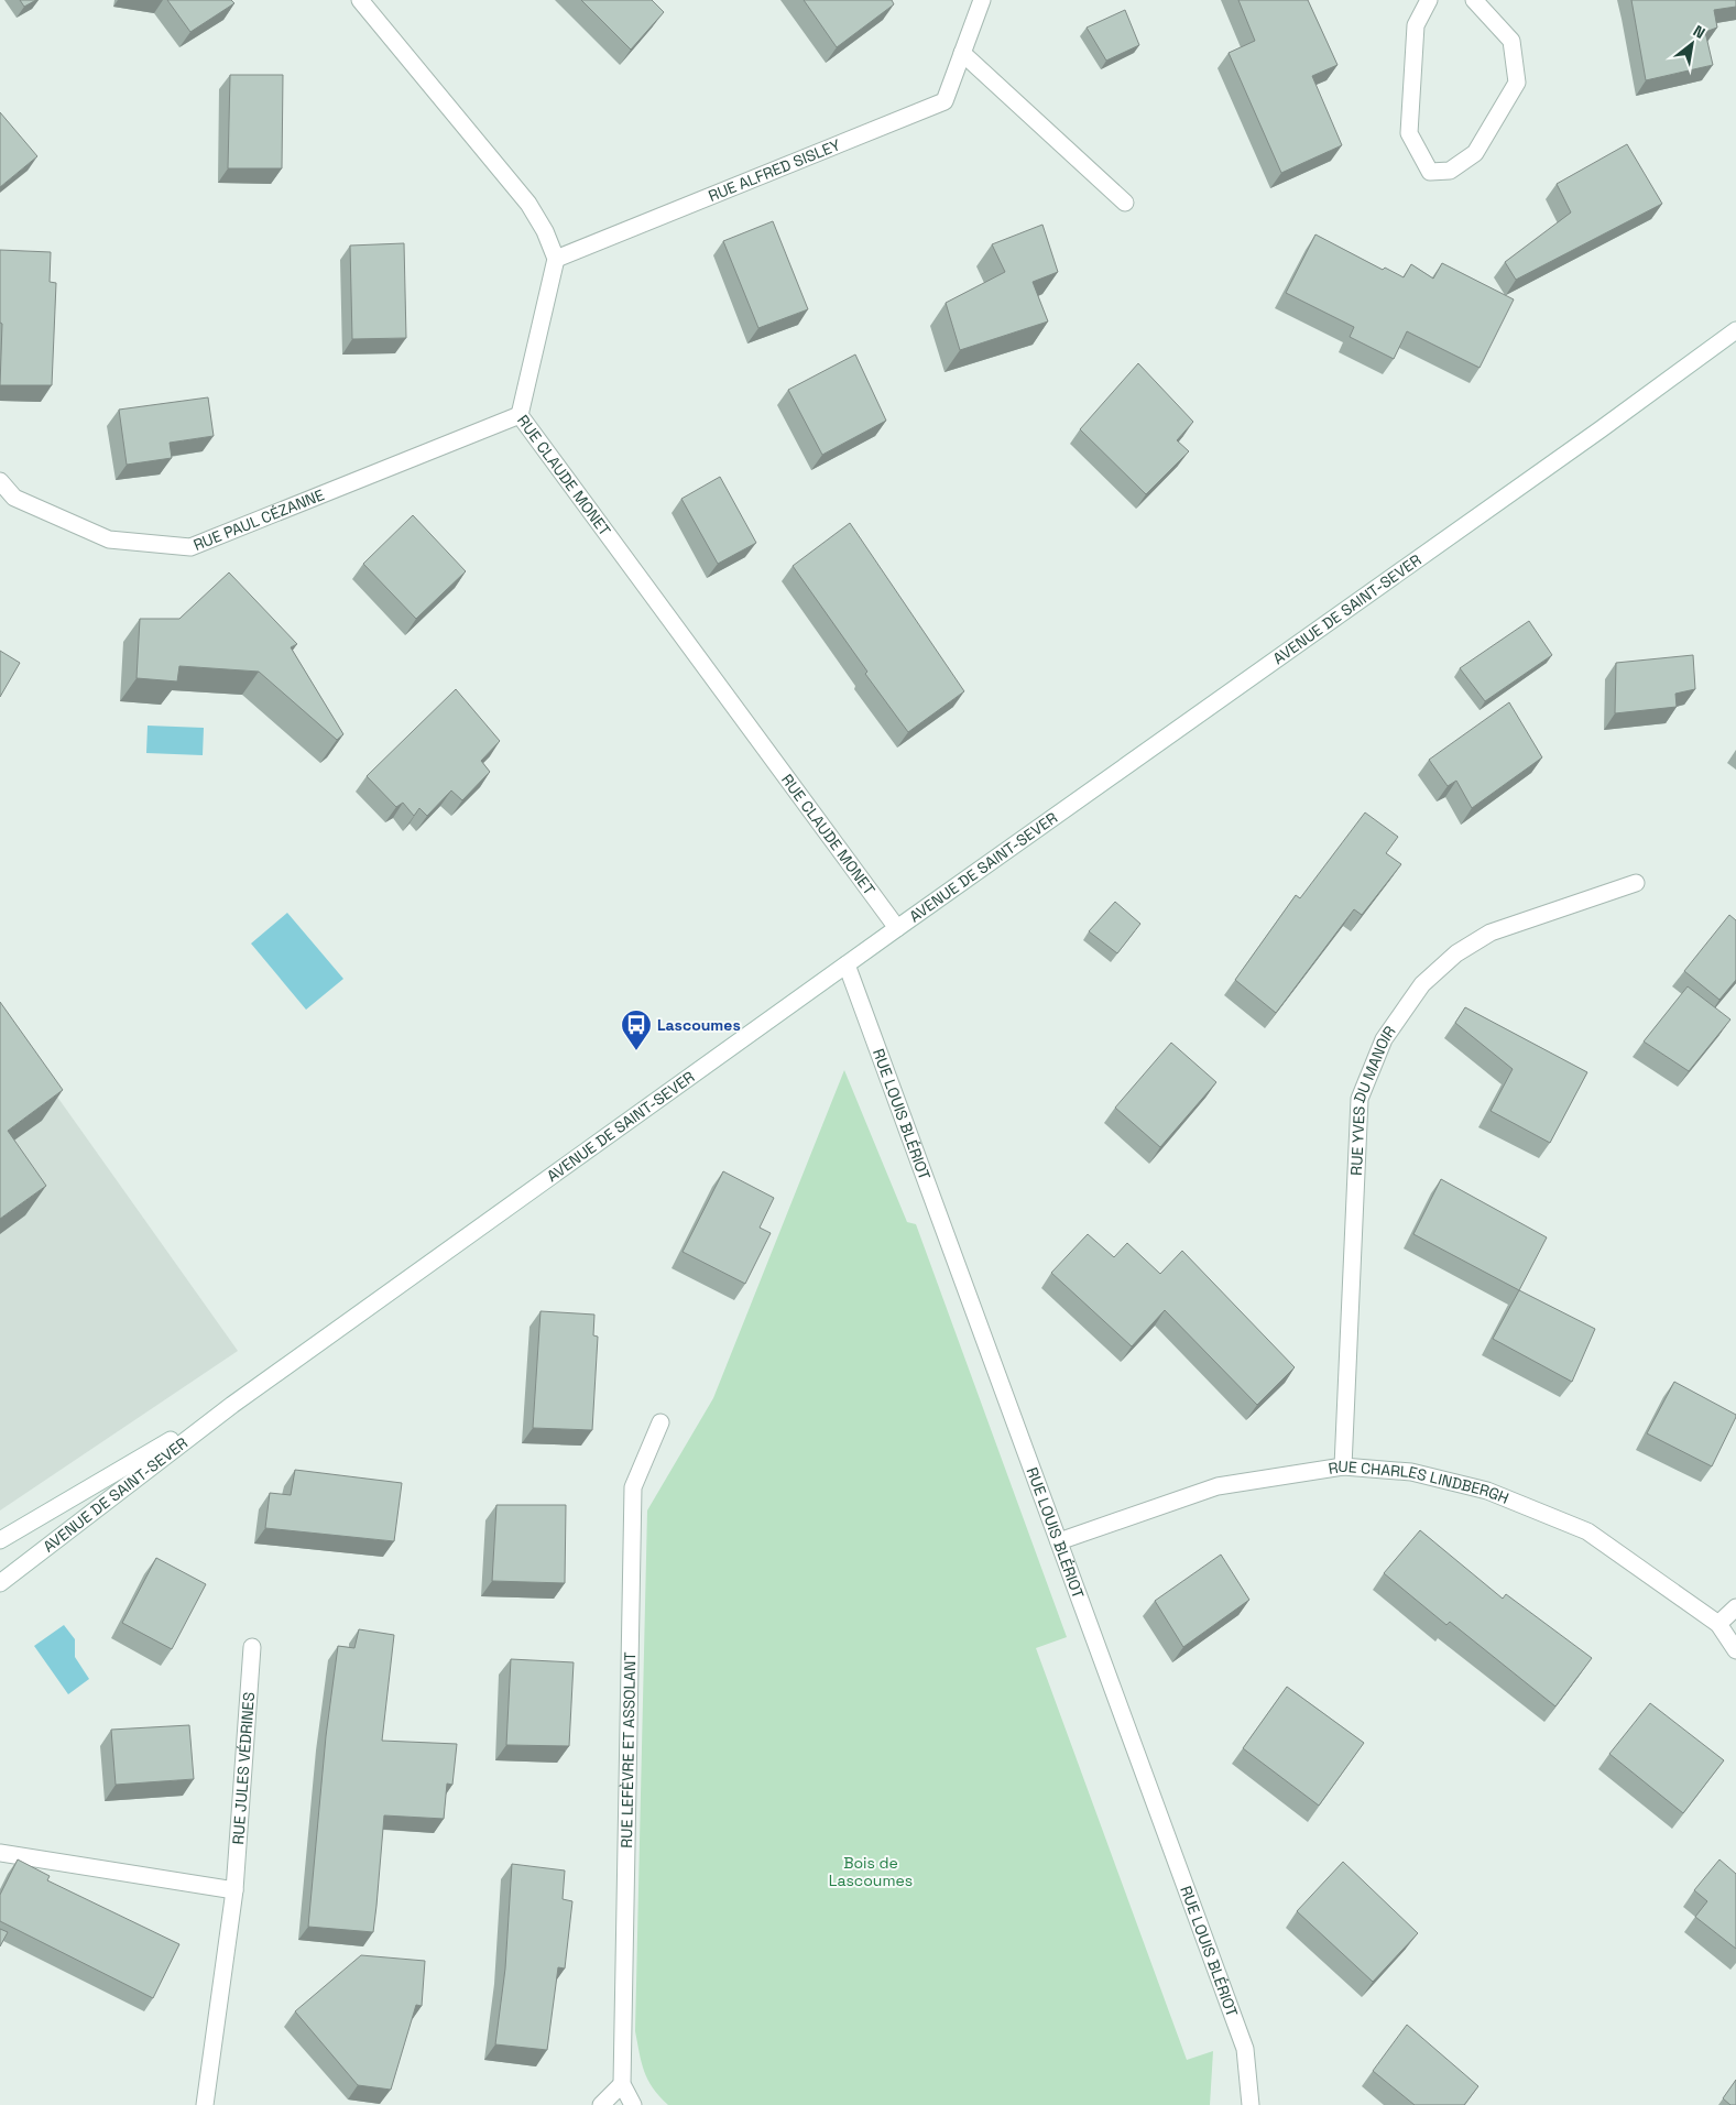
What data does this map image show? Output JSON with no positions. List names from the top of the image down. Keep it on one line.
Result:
{"streets":{"street":["RUE ALFRED SISLEY","RUE CLAUDE MONET","RUE PAUL CÉZANNE","AVENUE DE SAINT-SEVER","RUE YVES DU MANOIR","RUE LOUIS BLÉRIOT","RUE CHARLES LINDBERGH","RUE LEFÈVRE ET ASSOLANT","RUE JULES VÉDRINES"]},"crossings":[["RUE ALFRED SISLEY","RUE CLAUDE MONET"],["RUE CLAUDE MONET","RUE PAUL CÉZANNE"],["RUE CLAUDE MONET","AVENUE DE SAINT-SEVER"],["AVENUE DE SAINT-SEVER","RUE LOUIS BLÉRIOT"],["RUE YVES DU MANOIR","RUE CHARLES LINDBERGH"],["RUE LOUIS BLÉRIOT","RUE CHARLES LINDBERGH"]],"parks":["Bois de Lascoumes"],"places":{"bus stop":["Lascoumes"]},"north":"top right"}
